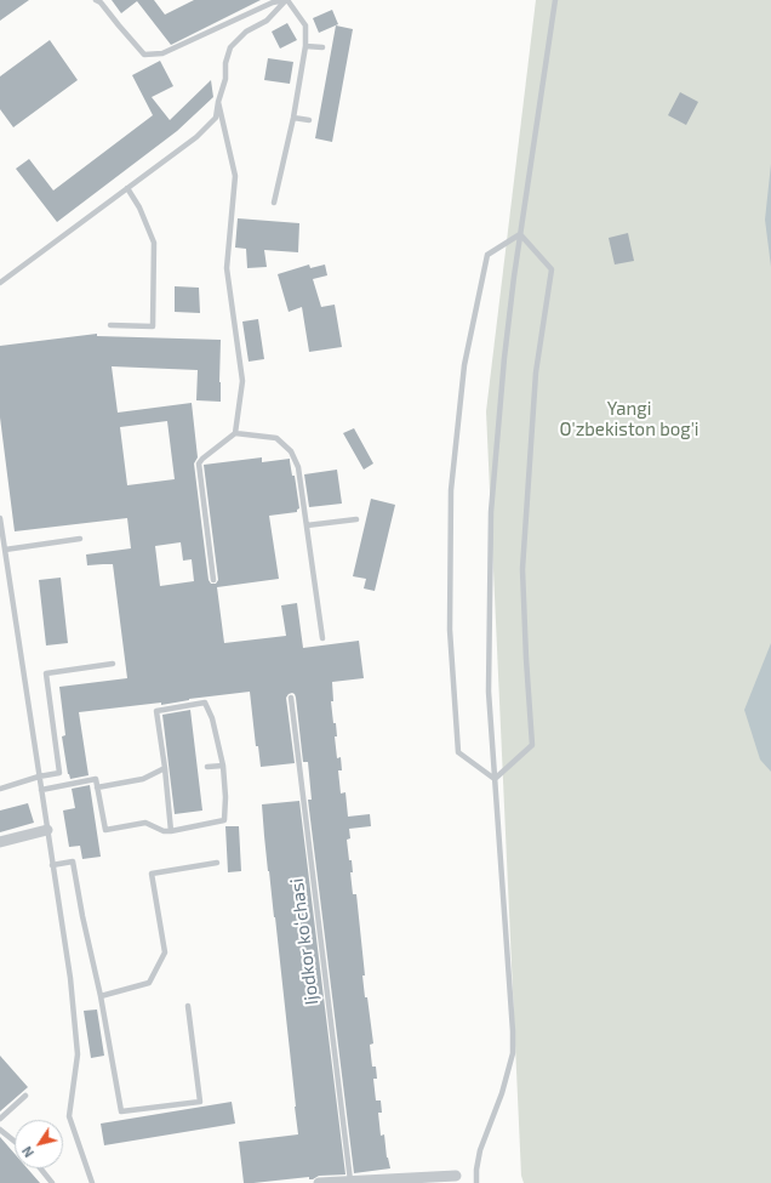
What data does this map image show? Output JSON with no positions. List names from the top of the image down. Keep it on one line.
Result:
{"streets":{"lane":["Ijodkor koʻchasi"]},"parks":["Yangi O'zbekiston bog'i"],"north":"bottom left"}
